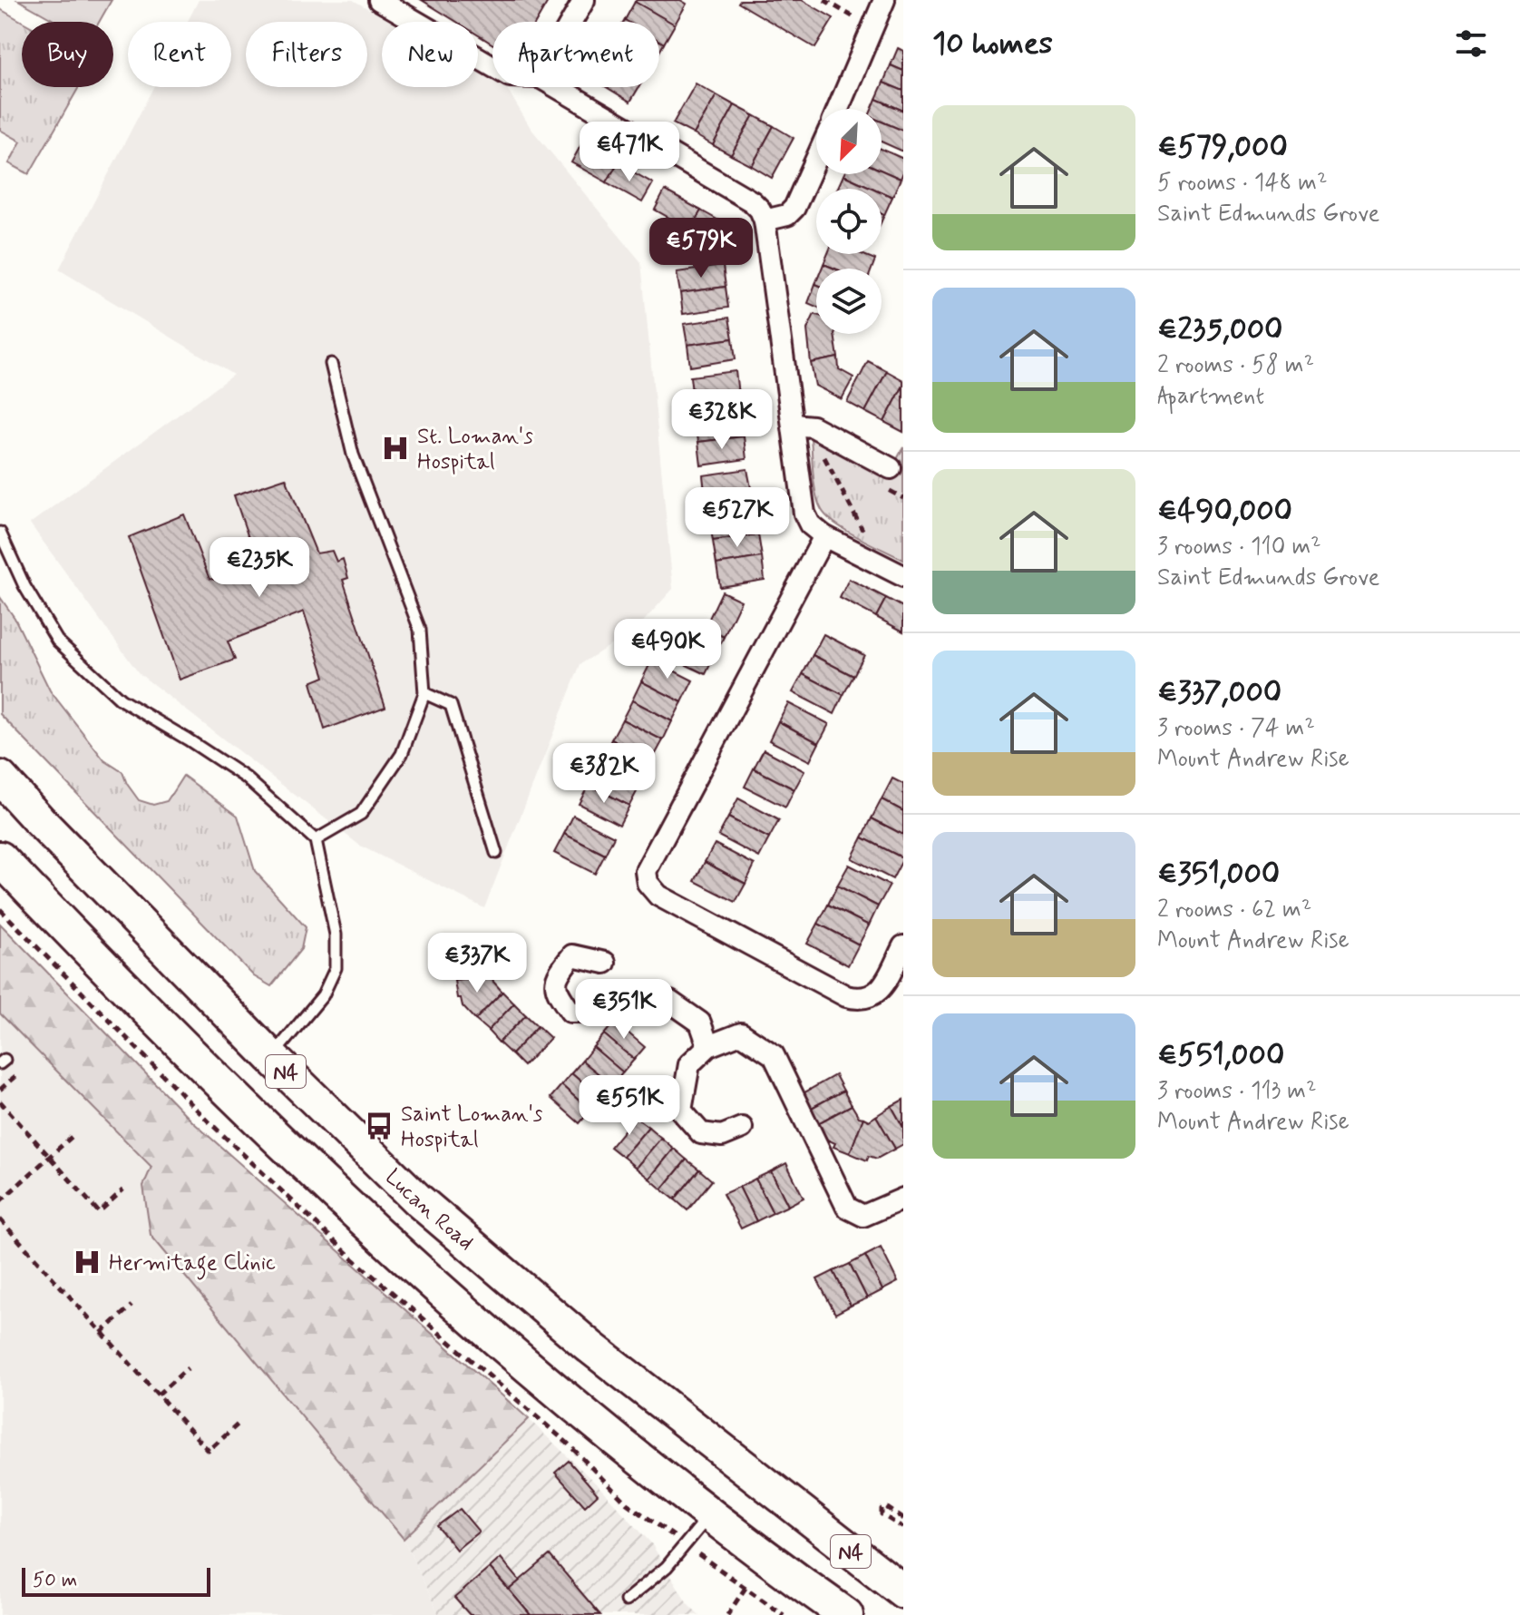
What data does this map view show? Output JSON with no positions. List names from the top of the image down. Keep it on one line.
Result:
{"streets":{"highway":["N4","Lucan Road"]},"places":{"hospital":["St. Loman's Hospital","Hermitage Clinic"],"bus stop":["Saint Loman's Hospital"]},"scale_bar":"50 m","north":"bottom left","page":{"heading":"10 homes","chip":["Buy","Rent","Filters","New","Apartment"],"list":[{"name":"€579,000","note":"5 rooms · 148 m² · Saint Edmunds Grove"},{"name":"€235,000","note":"2 rooms · 58 m² · Apartment"},{"name":"€490,000","note":"3 rooms · 110 m² · Saint Edmunds Grove"},{"name":"€337,000","note":"3 rooms · 74 m² · Mount Andrew Rise"},{"name":"€351,000","note":"2 rooms · 62 m² · Mount Andrew Rise"},{"name":"€551,000","note":"3 rooms · 113 m² · Mount Andrew Rise"}],"price":["€471K","€579K","€328K","€527K","€235K","€490K","€382K","€337K","€351K","€551K"],"scale":"50 m"}}
